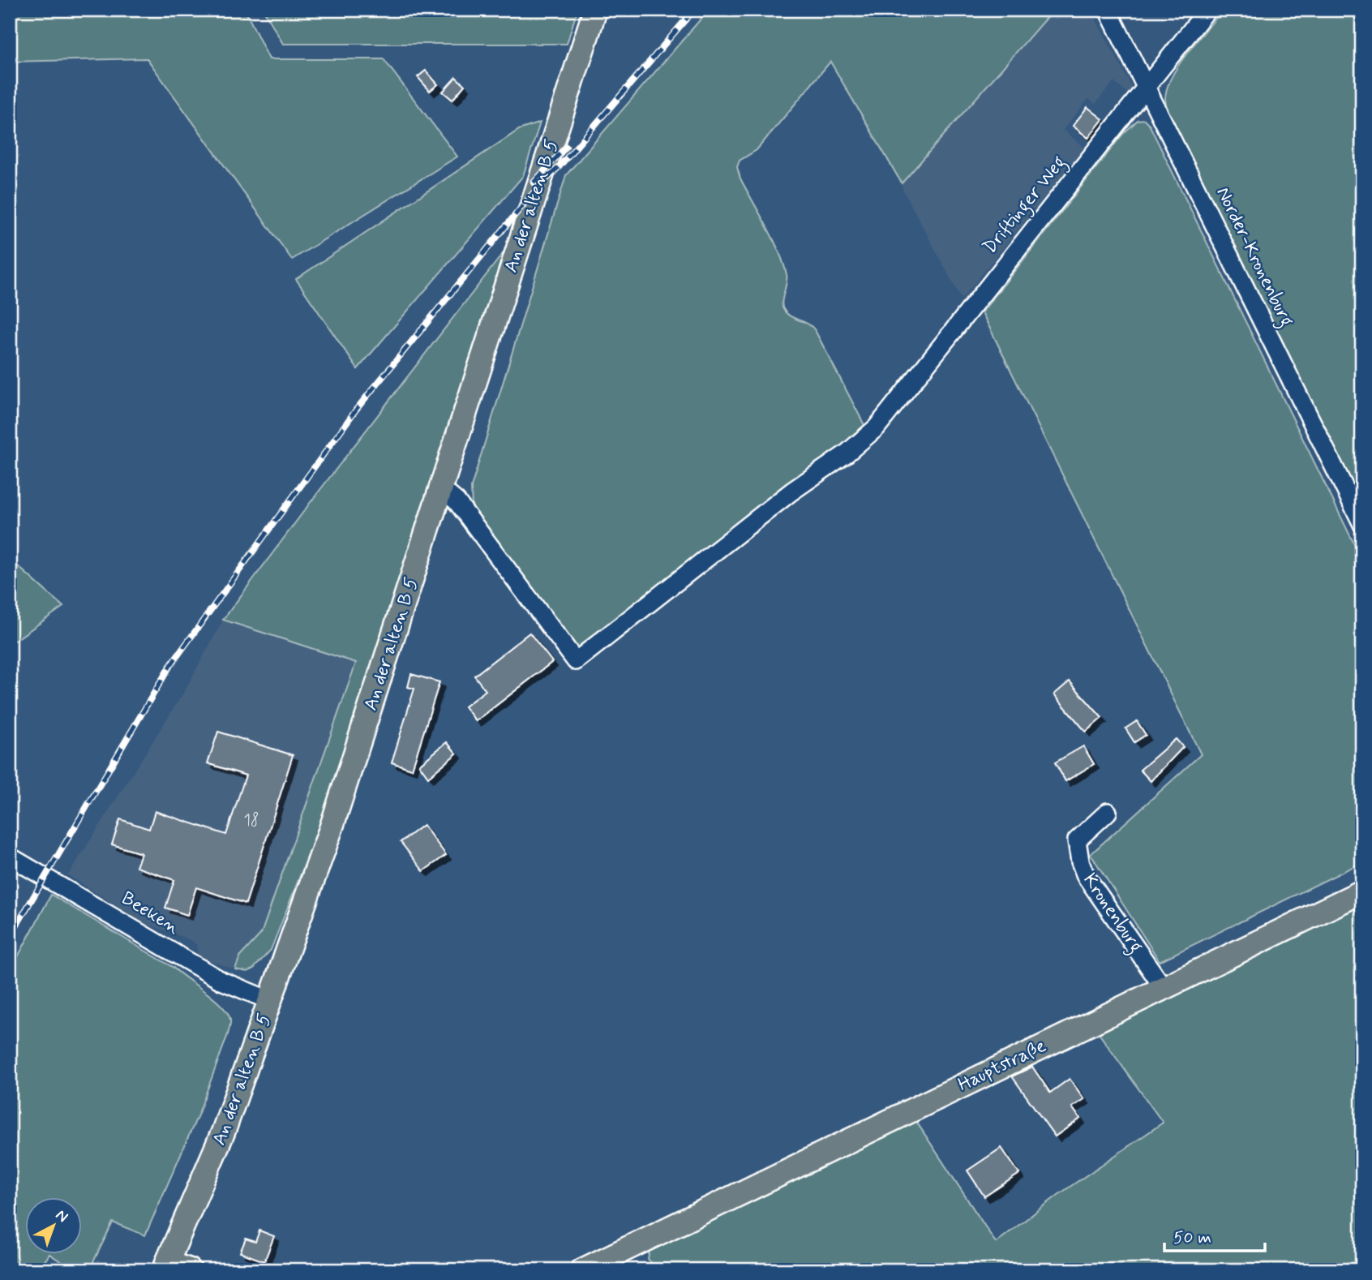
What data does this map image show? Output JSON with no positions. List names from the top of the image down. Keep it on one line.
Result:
{"streets":{"main road":["An der alten B 5","Hauptstraße"],"street":["Driftinger Weg","Norder-Kronenburg","Beeken","Kronenburg"]},"crossings":[["Driftinger Weg","An der alten B 5"],["Driftinger Weg","Norder-Kronenburg"],["An der alten B 5","Beeken"],["Kronenburg","Hauptstraße"]],"house_numbers":["18"],"scale_bar":"50 m","north":"top right"}
